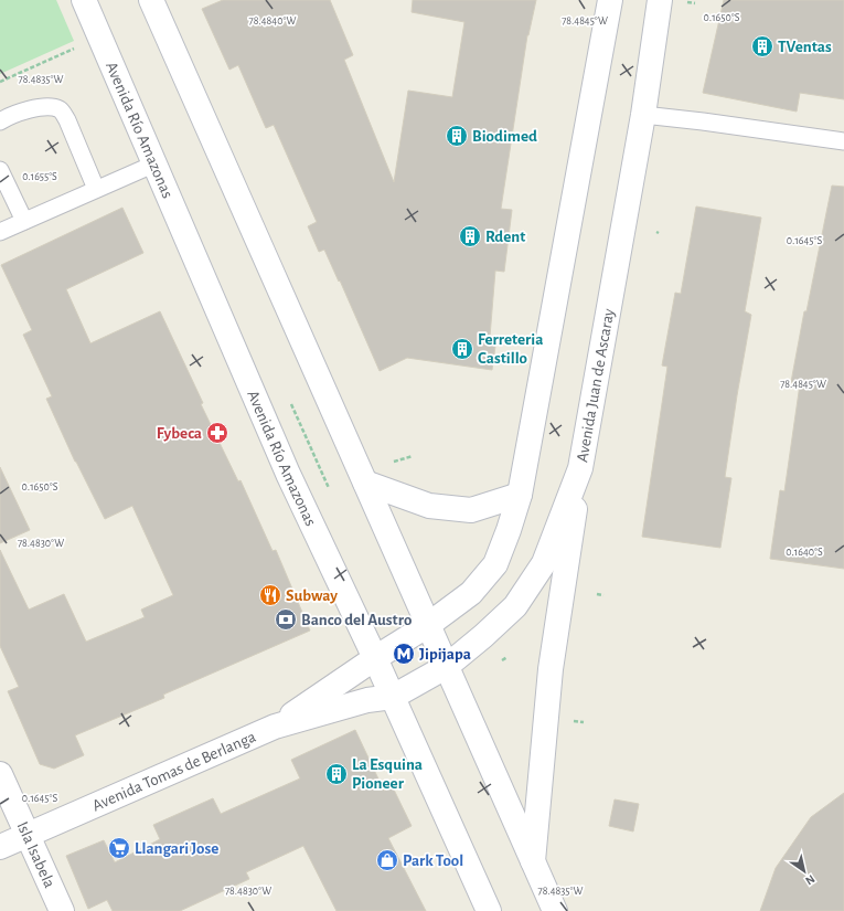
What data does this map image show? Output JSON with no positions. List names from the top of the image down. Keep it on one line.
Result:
{"streets":{"main road":["Avenida Río Amazonas","Avenida Juan de Ascaray","Avenida Tomas de Berlanga","Isla Isabela"]},"crossings":[["Avenida Río Amazonas","Avenida Juan de Ascaray"],["Avenida Río Amazonas","Avenida Tomas de Berlanga"],["Avenida Juan de Ascaray","Avenida Tomas de Berlanga"],["Avenida Tomas de Berlanga","Isla Isabela"]],"places":{"building":["TVentas","Biodimed","Rdent","Ferreteria Castillo","La Esquina Pioneer"],"pharmacy":["Fybeca"],"restaurant":["Subway"],"bank":["Banco del Austro"],"metro station":["Jipijapa"],"supermarket":["Llangari Jose"],"shop":["Park Tool"]},"north":"bottom right","coordinates":["0.1650°S","78.4840°W","78.4845°W","78.4835°W","0.1655°S","0.1645°S","78.4830°W","0.1640°S"]}
